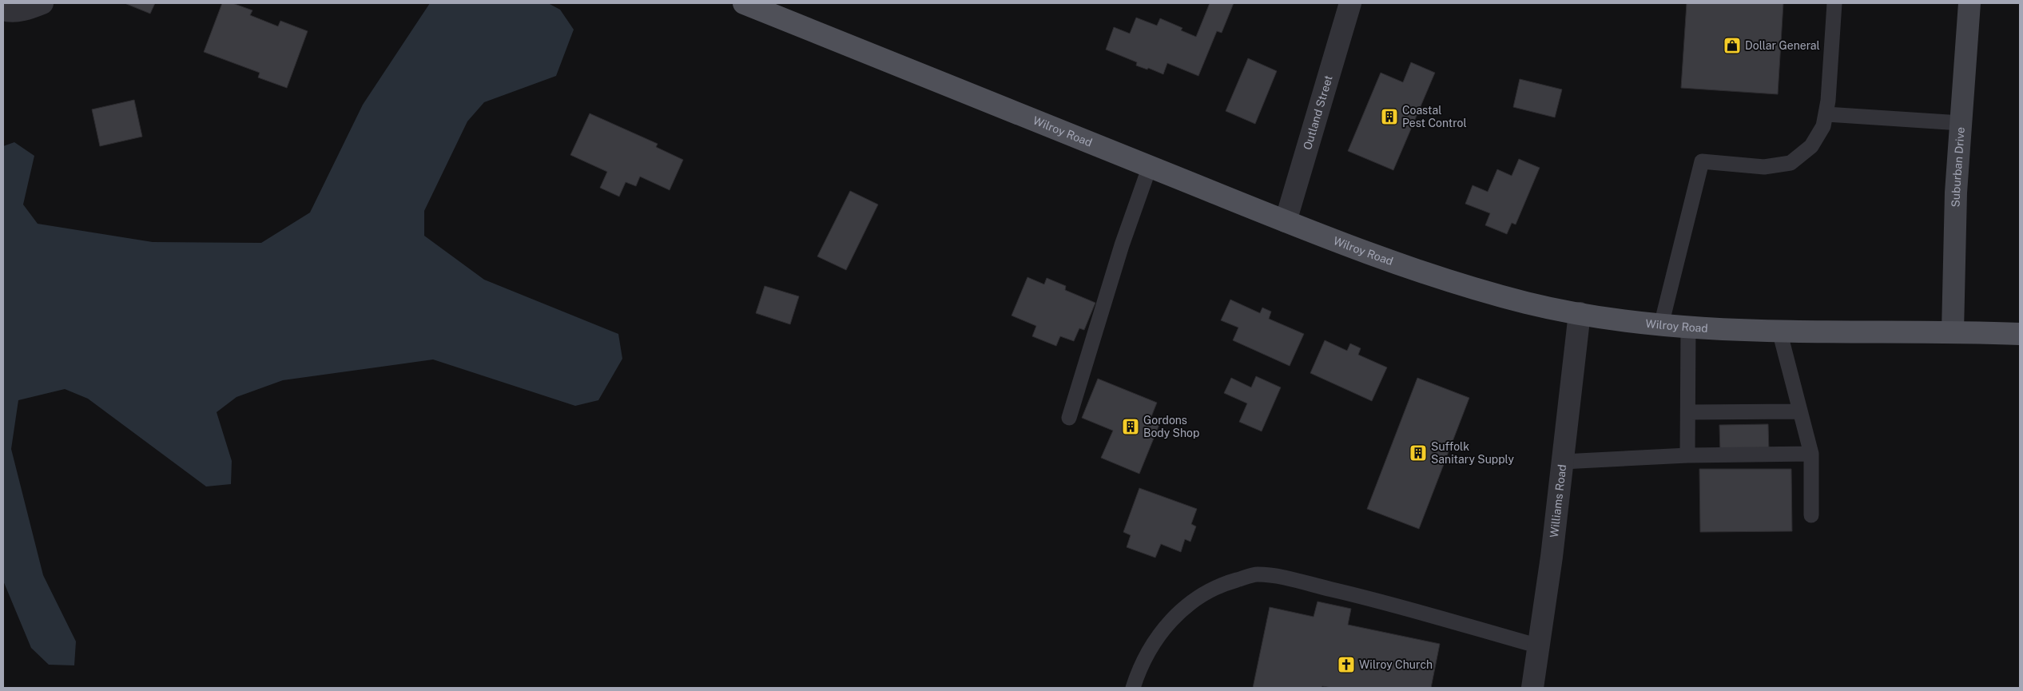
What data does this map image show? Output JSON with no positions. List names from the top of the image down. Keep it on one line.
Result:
{"streets":{"main road":["Wilroy Road","Suburban Drive"],"street":["Outland Street","Williams Road"]},"crossings":[["Outland Street","Wilroy Road"],["Wilroy Road","Suburban Drive"],["Wilroy Road","Williams Road"]],"places":{"shop":["Dollar General"],"building":["Coastal Pest Control","Gordons Body Shop","Suffolk Sanitary Supply"],"church":["Wilroy Church"]}}
